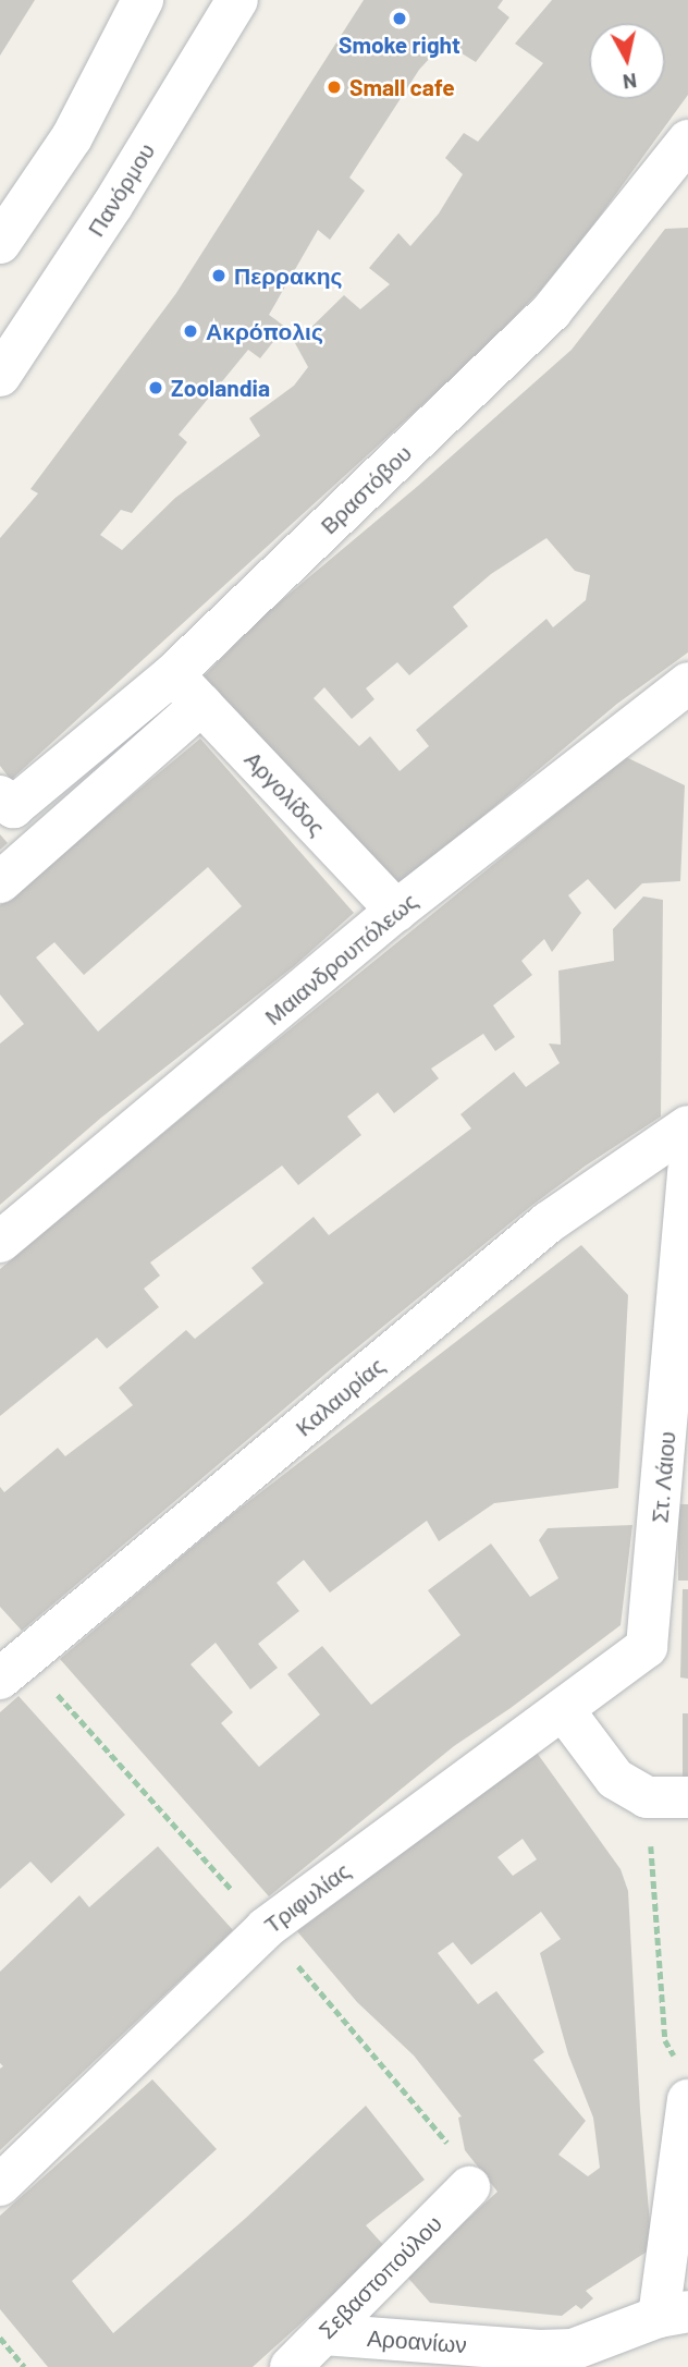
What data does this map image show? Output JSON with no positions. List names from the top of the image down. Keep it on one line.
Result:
{"streets":{"street":["Πανόρμου","Βραστόβου","Αργολίδος","Μαιανδρουπόλεως","Καλαυρίας","Στ. Λάιου","Τριφυλίας","Σεβαστοπούλου","Αροανίων"]},"crossings":[["Βραστόβου","Αργολίδος"],["Αργολίδος","Μαιανδρουπόλεως"],["Στ. Λάιου","Τριφυλίας"],["Σεβαστοπούλου","Αροανίων"]],"places":["Smoke right","Small cafe","Περρακης","Ακρόπολις","Zoolandia"],"north":"bottom"}
